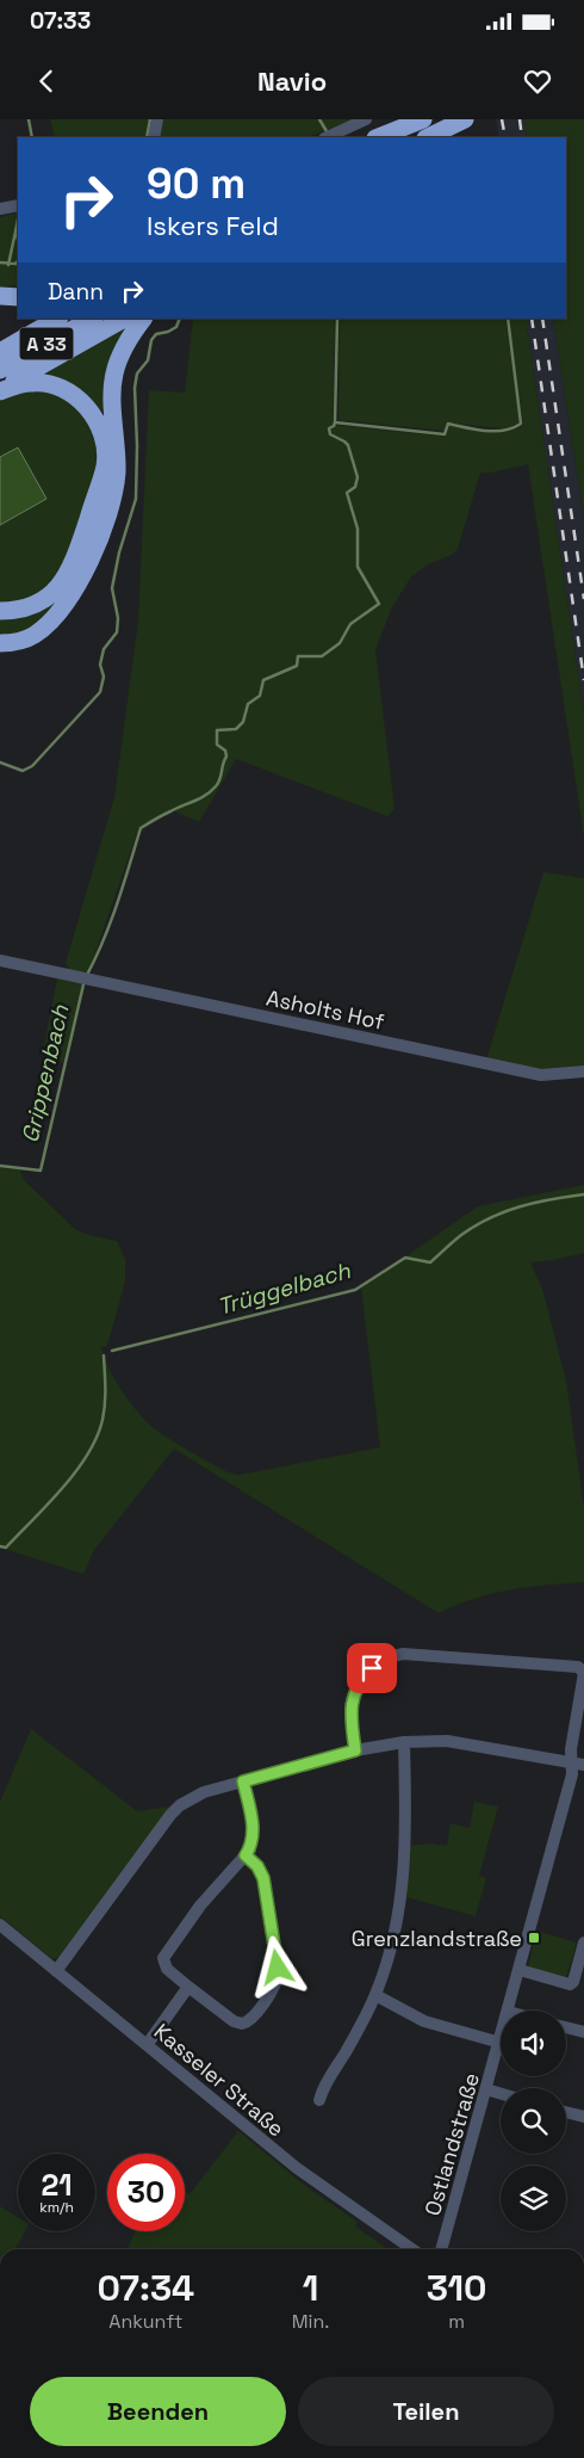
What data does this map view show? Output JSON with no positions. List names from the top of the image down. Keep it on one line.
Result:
{"streets":{"highway":["A 33"],"street":["Asholts Hof","Kasseler Straße","Ostlandstraße"]},"water":["Grippenbach","Trüggelbach"],"places":{"transit":["Grenzlandstraße"]},"page":{"status":"07:33","header":"Navio","turn":["90 m","Iskers Feld"],"then":"Dann","speed":"21 km/h","limit":"30","eta":["07:34","Ankunft","1","Min.","310","m"],"buttons":["Beenden","Teilen"]}}
